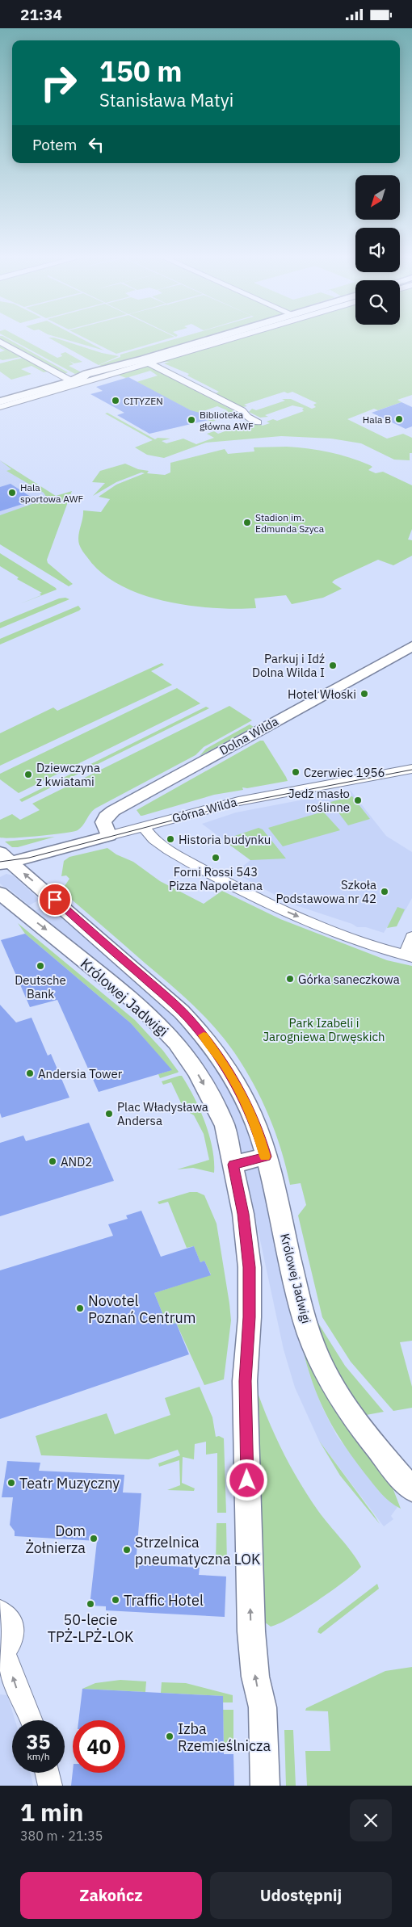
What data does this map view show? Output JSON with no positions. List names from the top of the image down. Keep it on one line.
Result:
{"streets":{"street":["Dolna Wilda","Górna Wilda","Królowej Jadwigi"]},"crossings":[["Dolna Wilda","Górna Wilda"],["Górna Wilda","Królowej Jadwigi"]],"parks":["Park Izabeli i Jarogniewa Drwęskich"],"places":["CITYZEN","Hala B","Biblioteka główna AWF","Hala sportowa AWF","Stadion im. Edmunda Szyca","Parkuj i Idź Dolna Wilda I","Hotel Włoski","Czerwiec 1956","Dziewczyna z kwiatami","Jedz masło roślinne","Historia budynku","Forni Rossi 543 Pizza Napoletana","Szkoła Podstawowa nr 42","Deutsche Bank","Górka saneczkowa","Andersia Tower","Plac Władysława Andersa","AND2","Novotel Poznań Centrum","Teatr Muzyczny","Dom Żołnierza","Strzelnica pneumatyczna LOK","Traffic Hotel","50-lecie TPŻ-LPŻ-LOK","Izba Rzemieślnicza"],"north":"bottom left","page":{"status":"21:34","turn":["150 m","Stanisława Matyi"],"then":"Potem","speed":"35 km/h","limit":"40","heading":["1 min","380 m · 21:35"],"buttons":["Zakończ","Udostępnij"]}}
